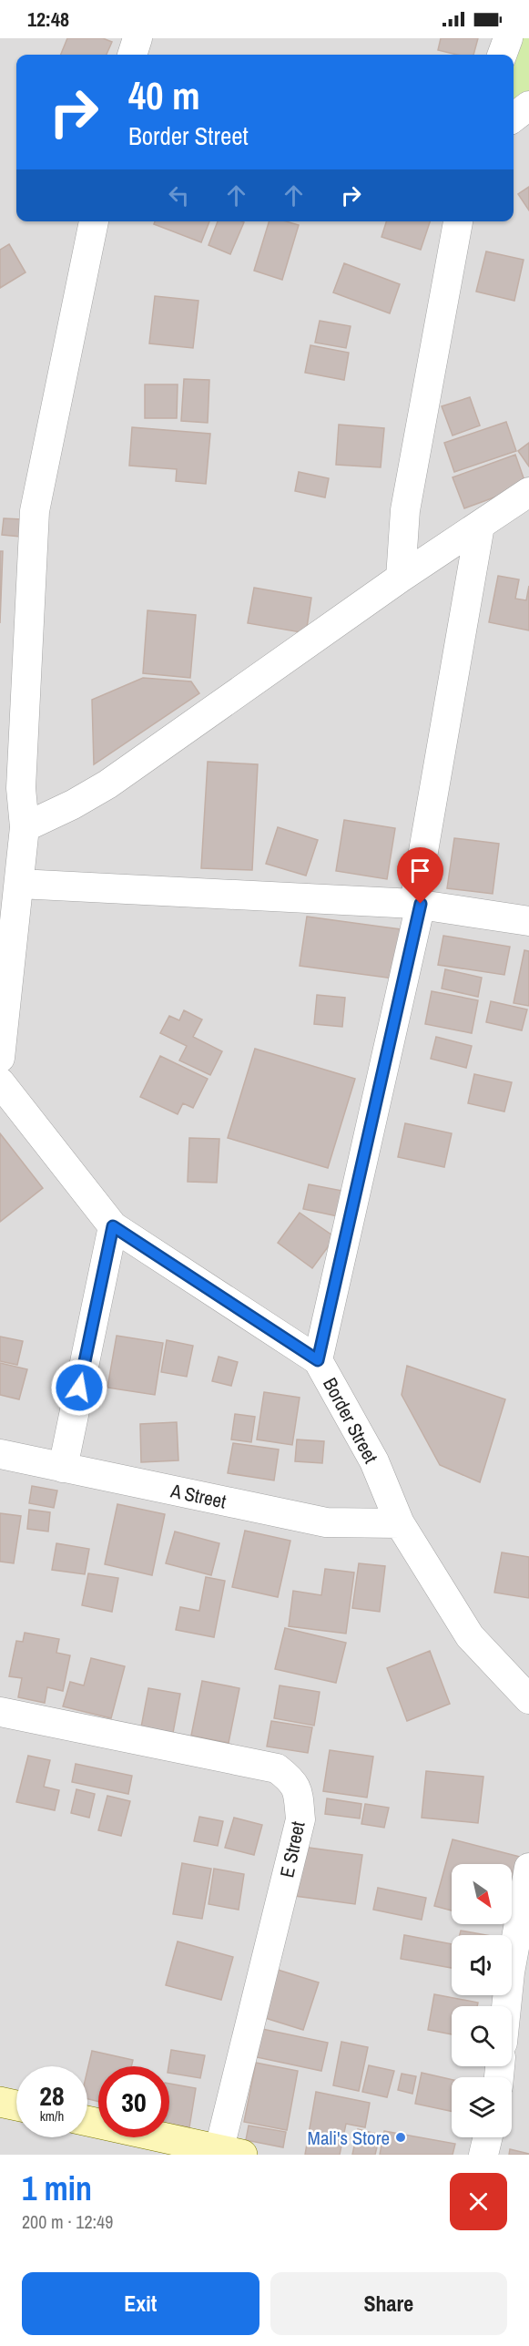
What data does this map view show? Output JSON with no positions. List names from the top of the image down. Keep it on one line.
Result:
{"streets":{"street":["Border Street","A Street","E Street"]},"crossings":[["Border Street","A Street"]],"places":["Mali's Store"],"north":"bottom right","page":{"status":"12:48","turn":["40 m","Border Street"],"speed":"28 km/h","limit":"30","heading":["1 min","200 m · 12:49"],"buttons":["Exit","Share"]}}
